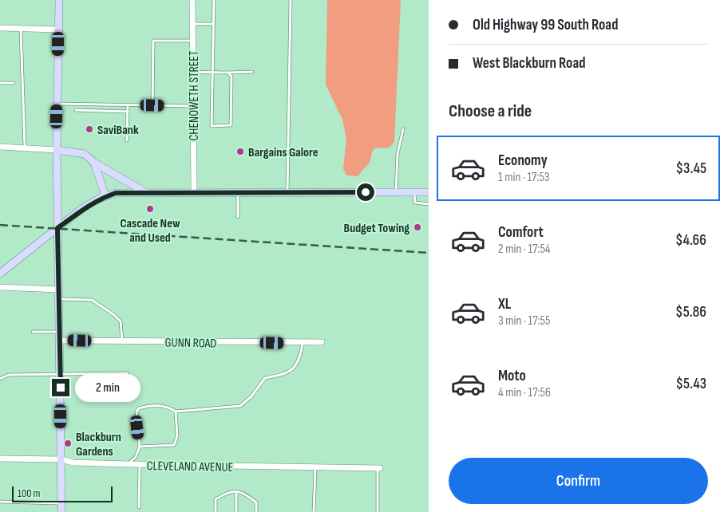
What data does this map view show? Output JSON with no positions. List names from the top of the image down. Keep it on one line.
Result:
{"streets":{"street":["CHENOWETH STREET","GUNN ROAD","CLEVELAND AVENUE"]},"places":["SaviBank","Bargains Galore","Cascade New and Used","Budget Towing","Blackburn Gardens"],"scale_bar":"100 m","page":{"banner":["Old Highway 99 South Road","West Blackburn Road"],"heading":"Choose a ride","list":[{"name":"Economy","note":"1 min · 17:53","value":"$3.45"},{"name":"Comfort","note":"2 min · 17:54","value":"$4.66"},{"name":"XL","note":"3 min · 17:55","value":"$5.86"},{"name":"Moto","note":"4 min · 17:56","value":"$5.43"}],"bubble":"2 min","buttons":"Confirm","scale":"100 m"}}
